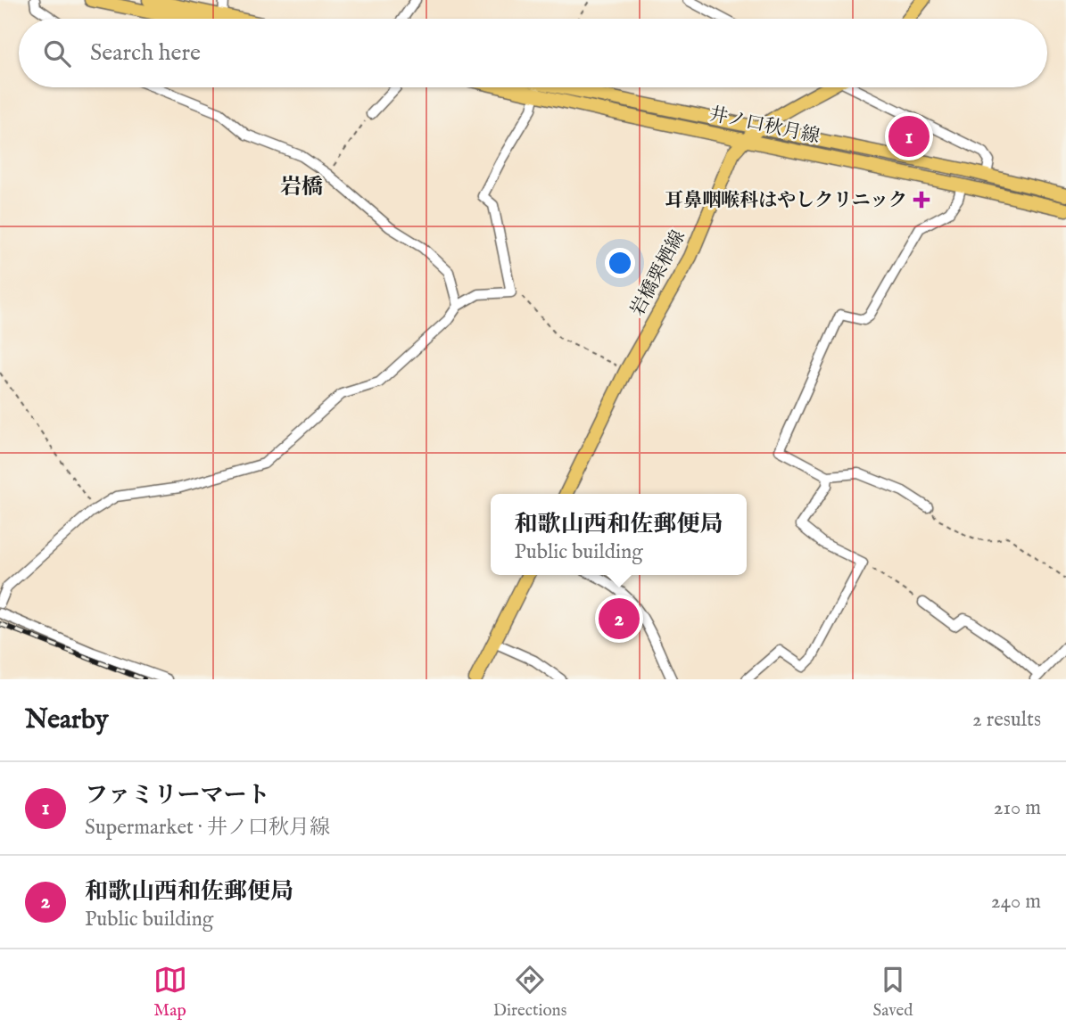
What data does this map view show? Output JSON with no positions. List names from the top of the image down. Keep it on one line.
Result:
{"streets":{"main road":["井ノ口秋月線","岩橋栗栖線"]},"crossings":[["井ノ口秋月線","岩橋栗栖線"]],"districts":["岩橋"],"places":{"health":["耳鼻咽喉科はやしクリニック"]},"page":{"search":"Search here","pins":["1","2"],"popup":["和歌山西和佐郵便局","Public building"],"heading":["Nearby","2 results"],"list":[{"mark":"1","name":"ファミリーマート","note":"Supermarket · 井ノ口秋月線","value":"210 m"},{"mark":"2","name":"和歌山西和佐郵便局","note":"Public building","value":"240 m"}],"nav":["Map","Directions","Saved"]}}
